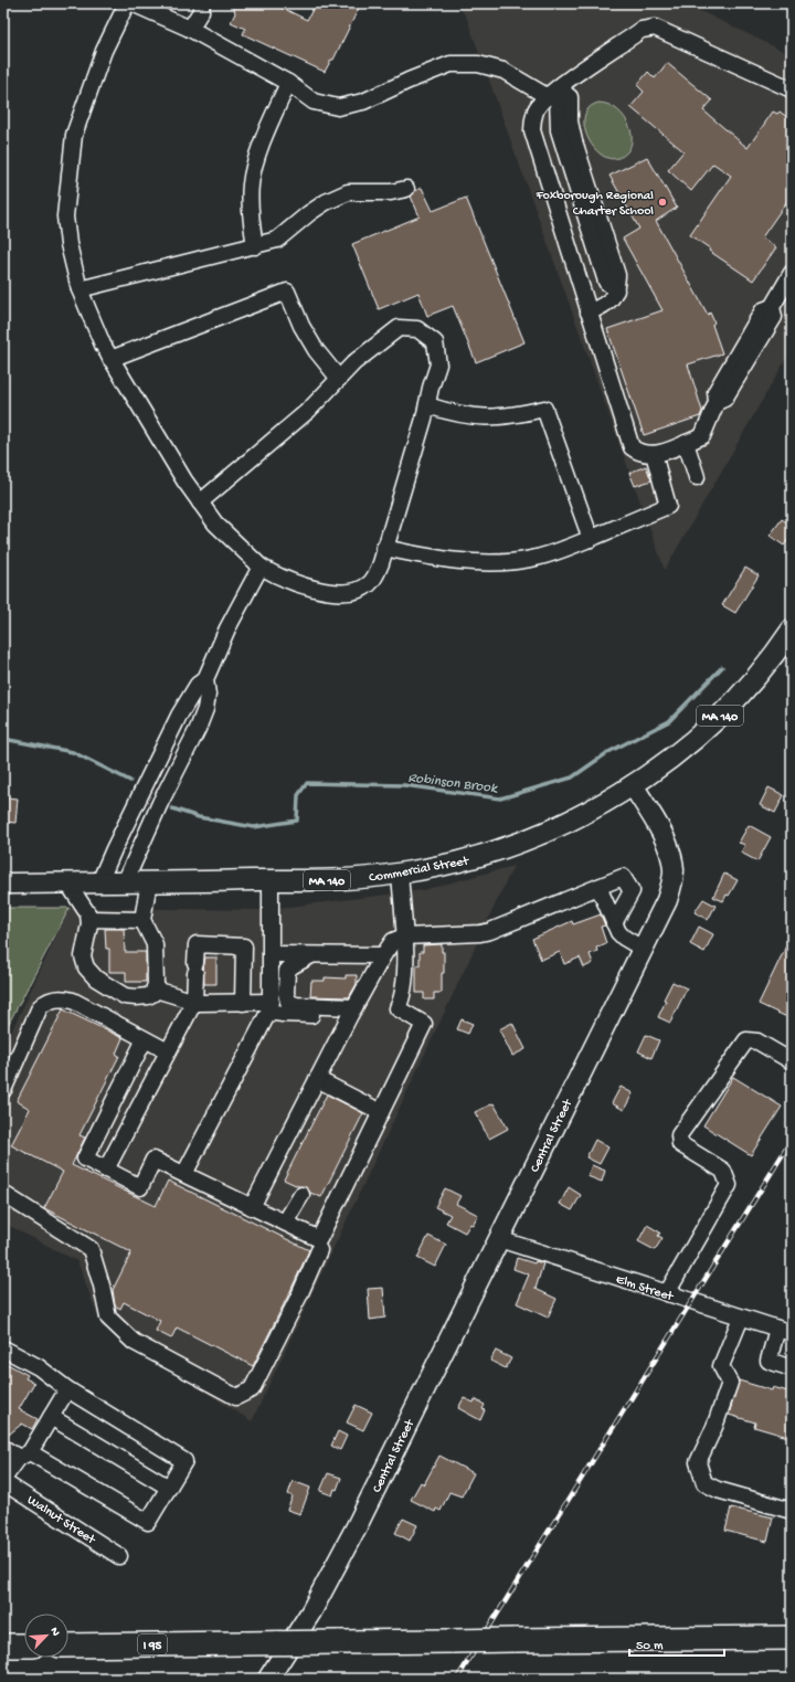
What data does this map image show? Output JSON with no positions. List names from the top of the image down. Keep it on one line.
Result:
{"streets":{"highway":["I 95"],"main road":["MA 140","Commercial Street","Central Street"],"street":["Elm Street","Walnut Street"]},"crossings":[["MA 140","Commercial Street"],["MA 140","Central Street"],["Commercial Street","Central Street"],["Central Street","Elm Street"]],"water":["Robinson Brook"],"places":["Foxborough Regional Charter School"],"scale_bar":"50 m","north":"top right"}
